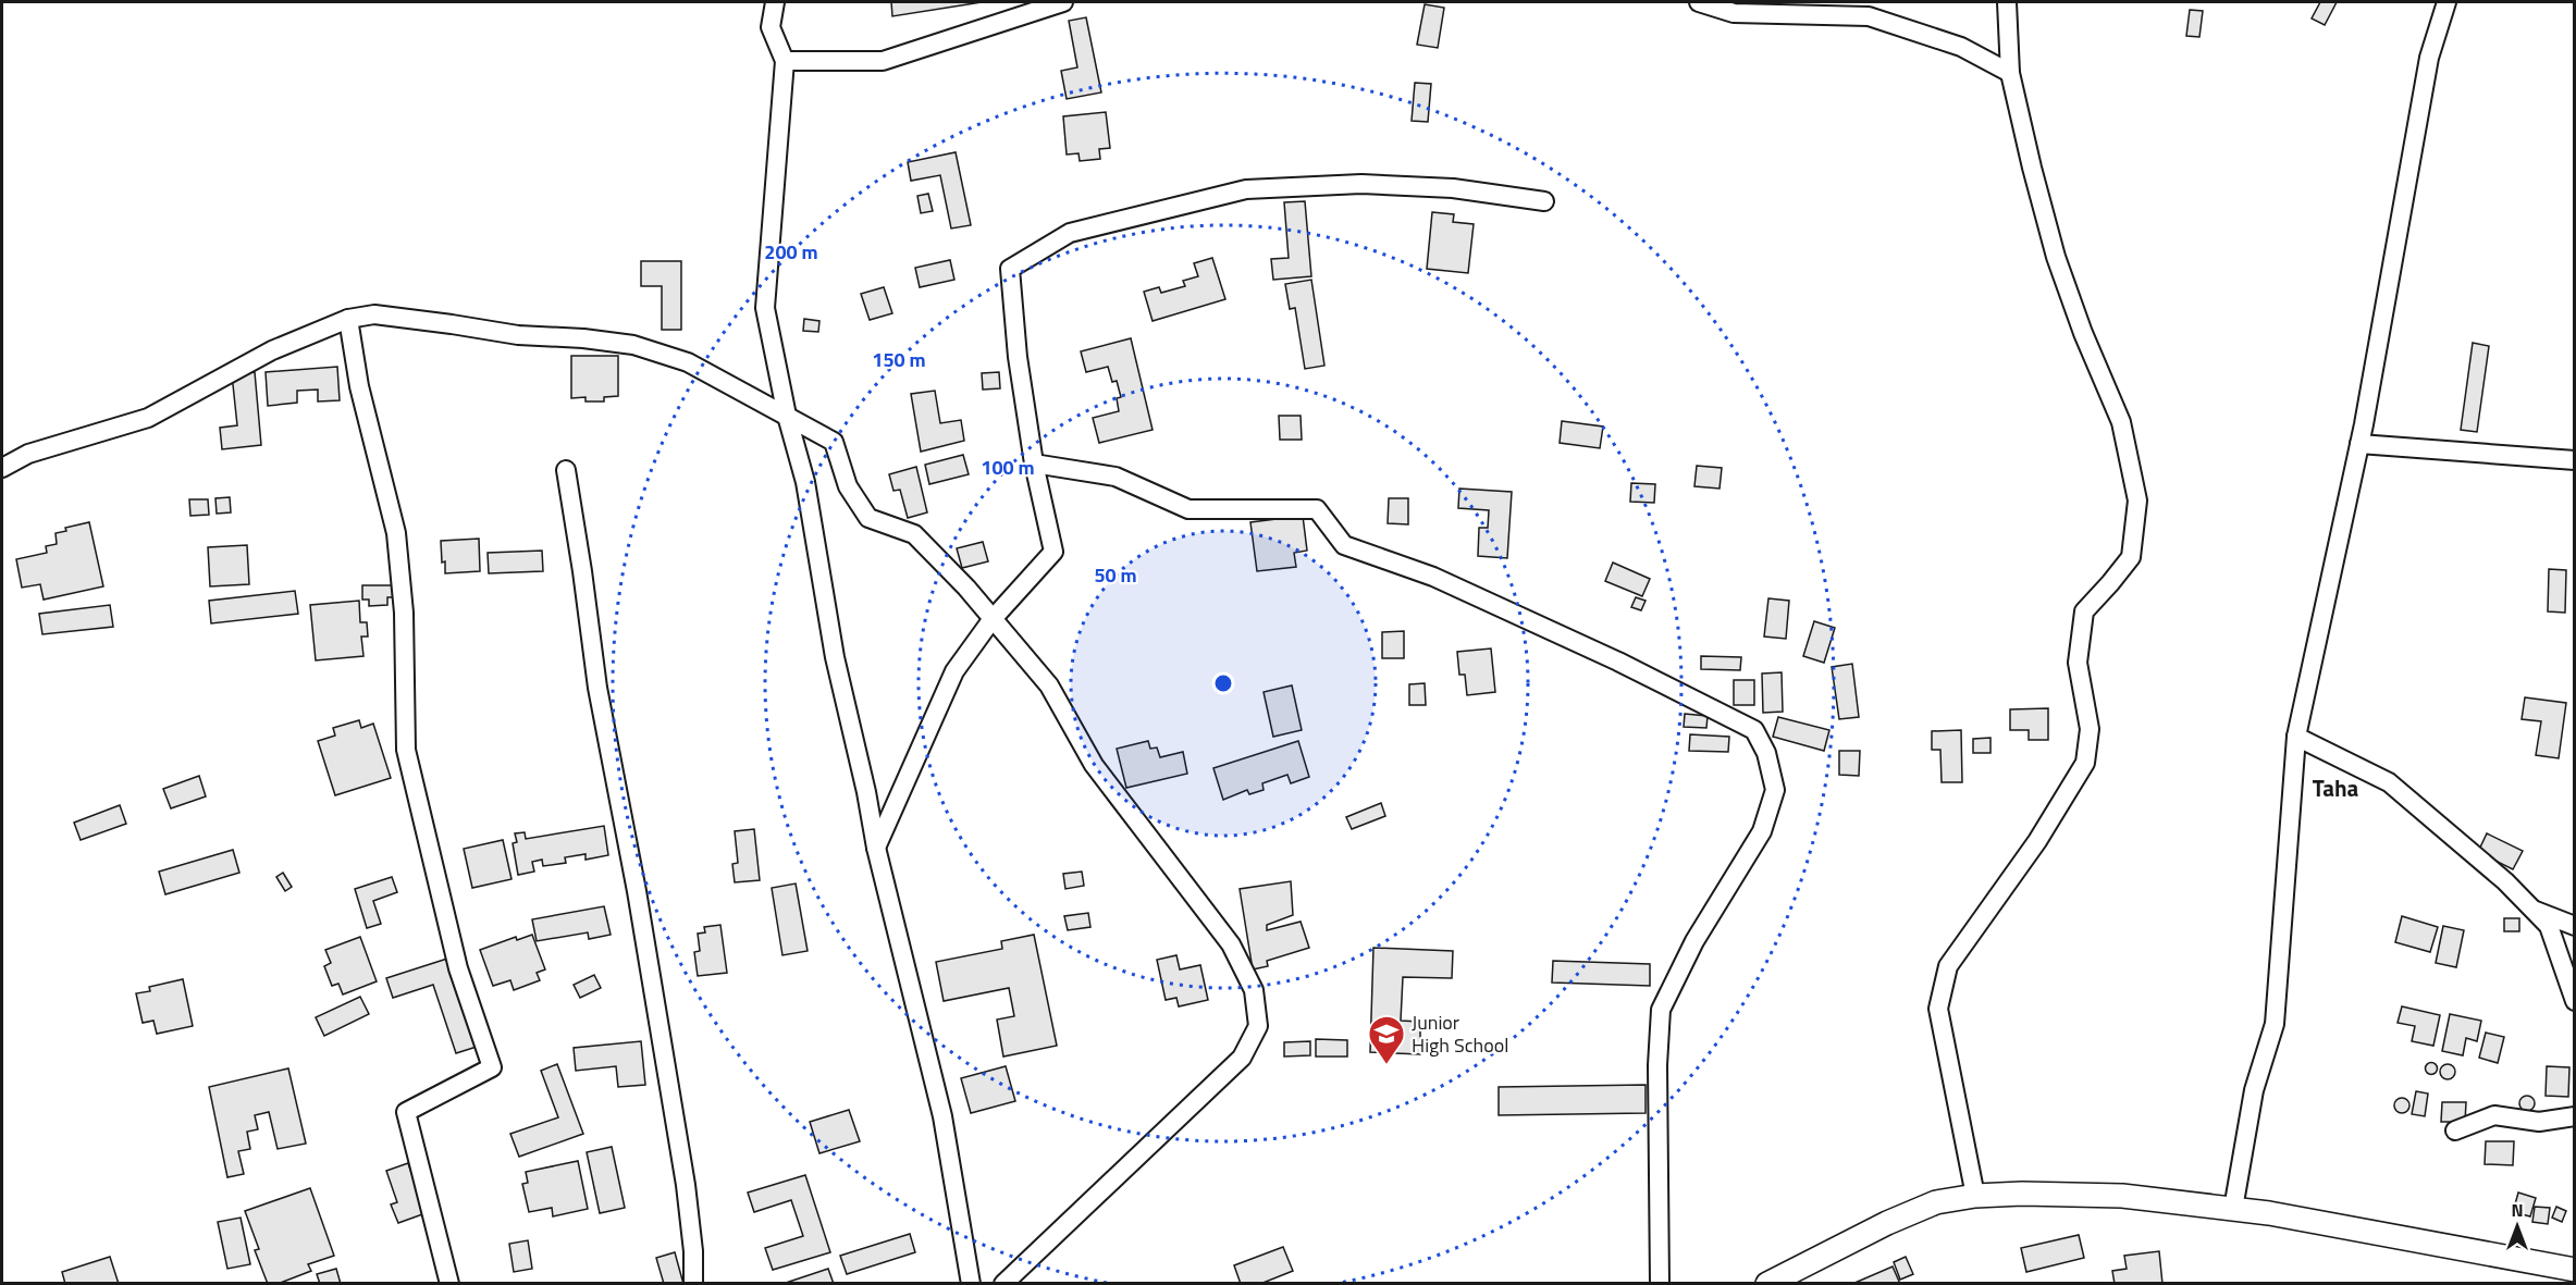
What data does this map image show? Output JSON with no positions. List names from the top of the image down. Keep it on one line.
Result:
{"districts":["Taha"],"places":{"school or university":["Junior High School"]},"north":"top","rings":["200 m","150 m","100 m","50 m"]}
